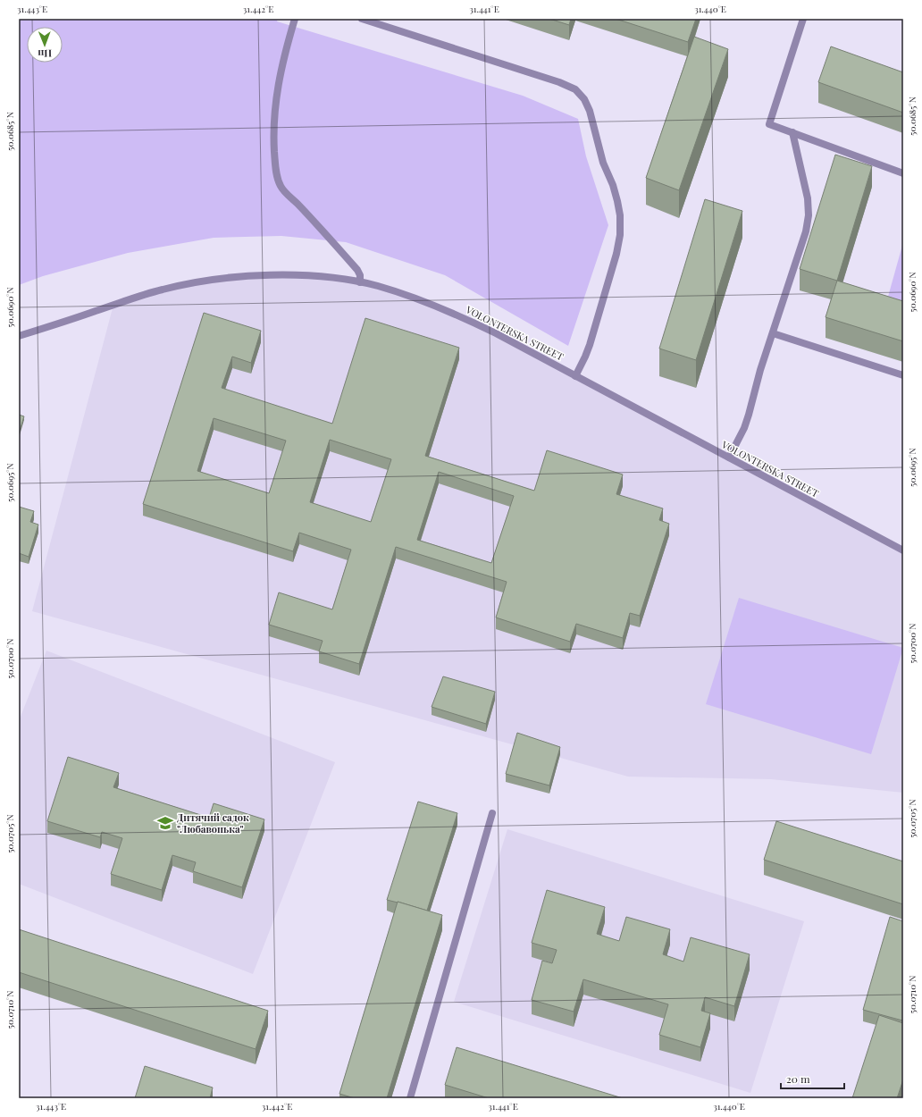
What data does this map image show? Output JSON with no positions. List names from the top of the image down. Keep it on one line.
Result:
{"streets":{"street":["VOLONTERSKA STREET"]},"places":{"school or university":["Дитячий садок \"Любавонька\""]},"scale_bar":"20 m","north":"bottom","coordinates":["31.443°E","31.442°E","31.441°E","31.440°E","50.0685°N","50.0690°N","50.0695°N","50.0700°N","50.0705°N","50.0710°N"]}
